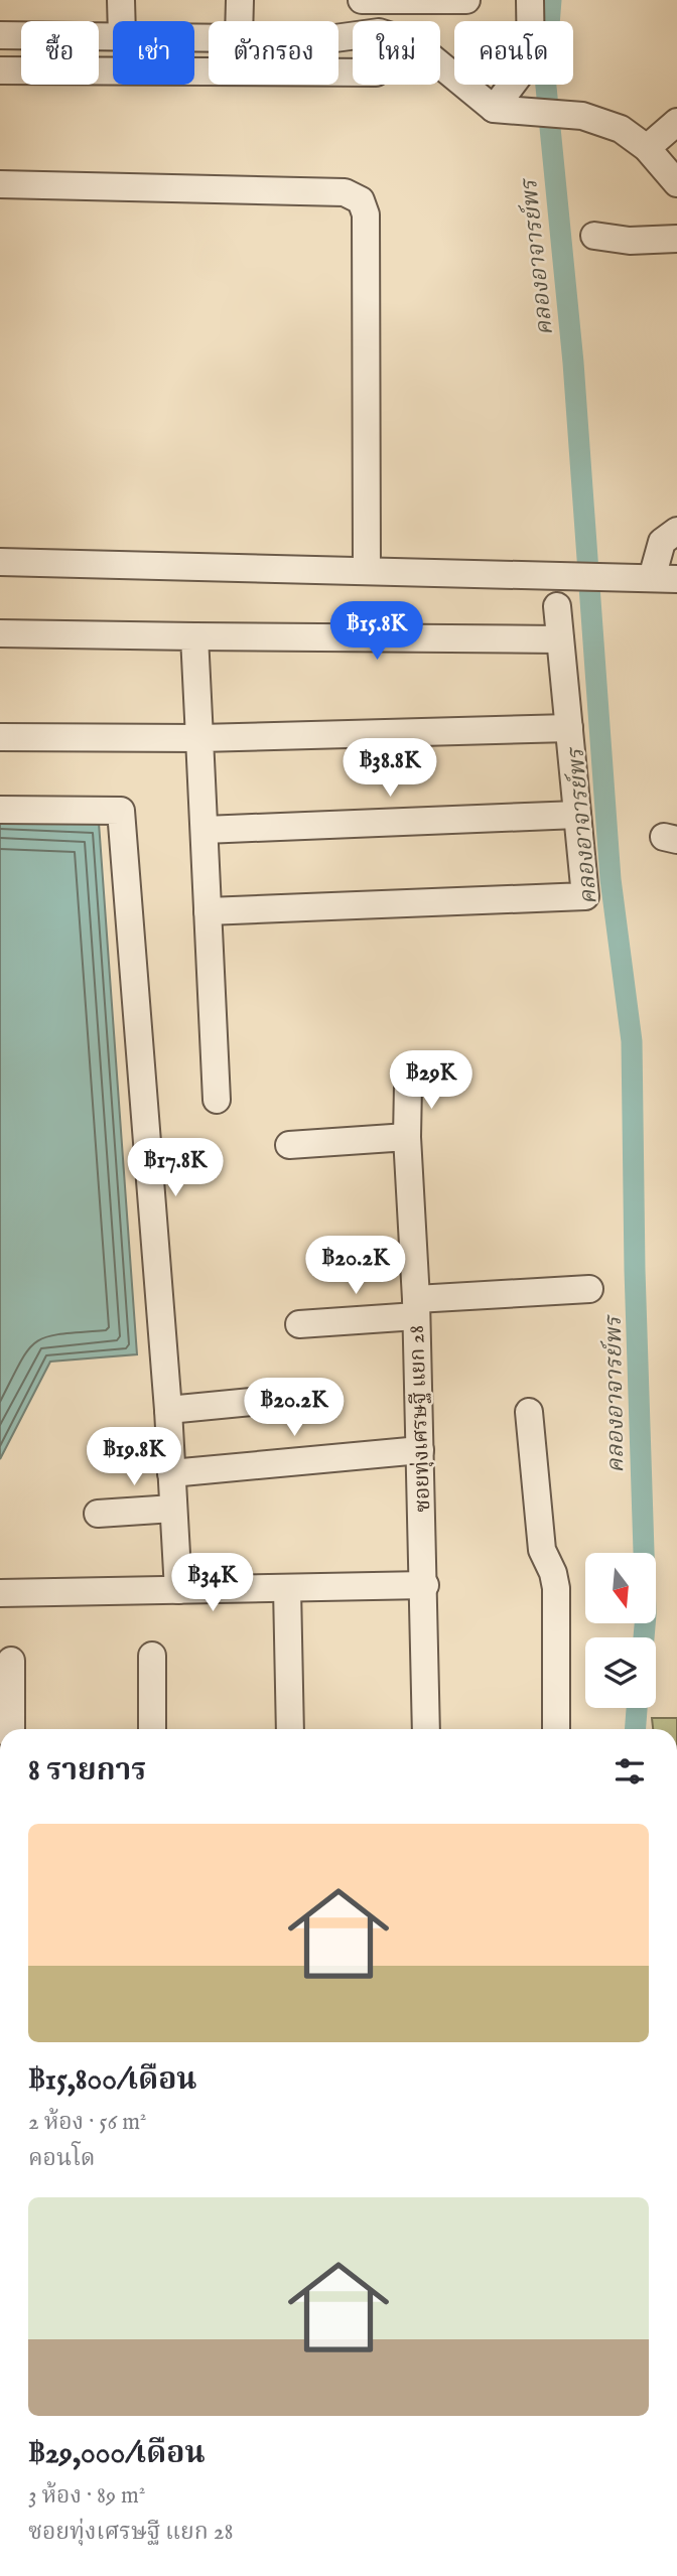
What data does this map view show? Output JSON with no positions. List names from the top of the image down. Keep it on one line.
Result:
{"streets":{"street":["ซอยทุ่งเศรษฐี แยก 28"]},"water":["คลองอาจารย์พร"],"north":"bottom","page":{"chip":["ซื้อ","เช่า","ตัวกรอง","ใหม่","คอนโด"],"price":["฿15.8K","฿38.8K","฿29K","฿17.8K","฿20.2K","฿20.2K","฿19.8K","฿34K"],"heading":"8 รายการ","list":[{"name":"฿15,800/เดือน","note":"2 ห้อง · 56 m² · คอนโด"},{"name":"฿29,000/เดือน","note":"3 ห้อง · 89 m² · ซอยทุ่งเศรษฐี แยก 28"}]}}
